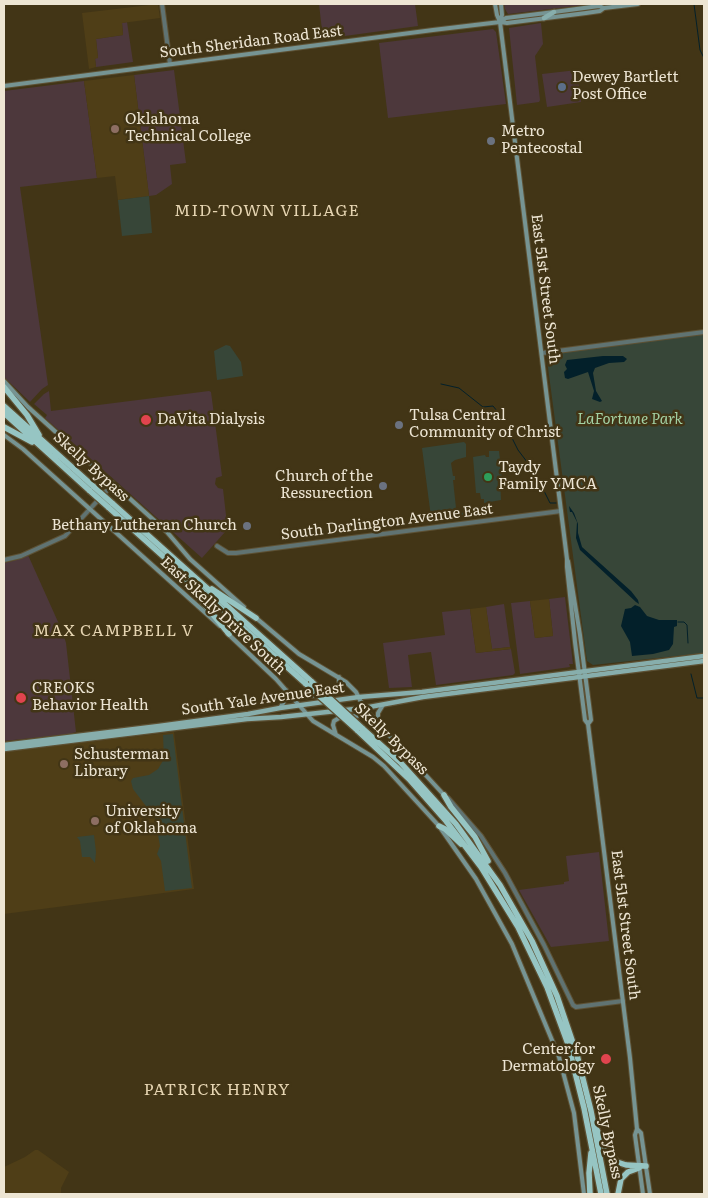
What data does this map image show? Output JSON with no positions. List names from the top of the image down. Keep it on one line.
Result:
{"streets":{"highway":["Skelly Bypass"],"main road":["South Sheridan Road East","East 51st Street South","East Skelly Drive South","South Yale Avenue East"],"street":["South Darlington Avenue East"]},"crossings":[["South Sheridan Road East","East 51st Street South"],["East 51st Street South","South Darlington Avenue East"],["East 51st Street South","East Skelly Drive South"],["East 51st Street South","South Yale Avenue East"],["East Skelly Drive South","South Yale Avenue East"]],"districts":["MID-TOWN VILLAGE","MAX CAMPBELL V","PATRICK HENRY"],"parks":["LaFortune Park"],"places":["Dewey Bartlett Post Office","Oklahoma Technical College","Metro Pentecostal","DaVita Dialysis","Tulsa Central Community of Christ","Taydy Family YMCA","Church of the Ressurection","Bethany Lutheran Church","CREOKS Behavior Health","Schusterman Library","University of Oklahoma","Center for Dermatology"]}
